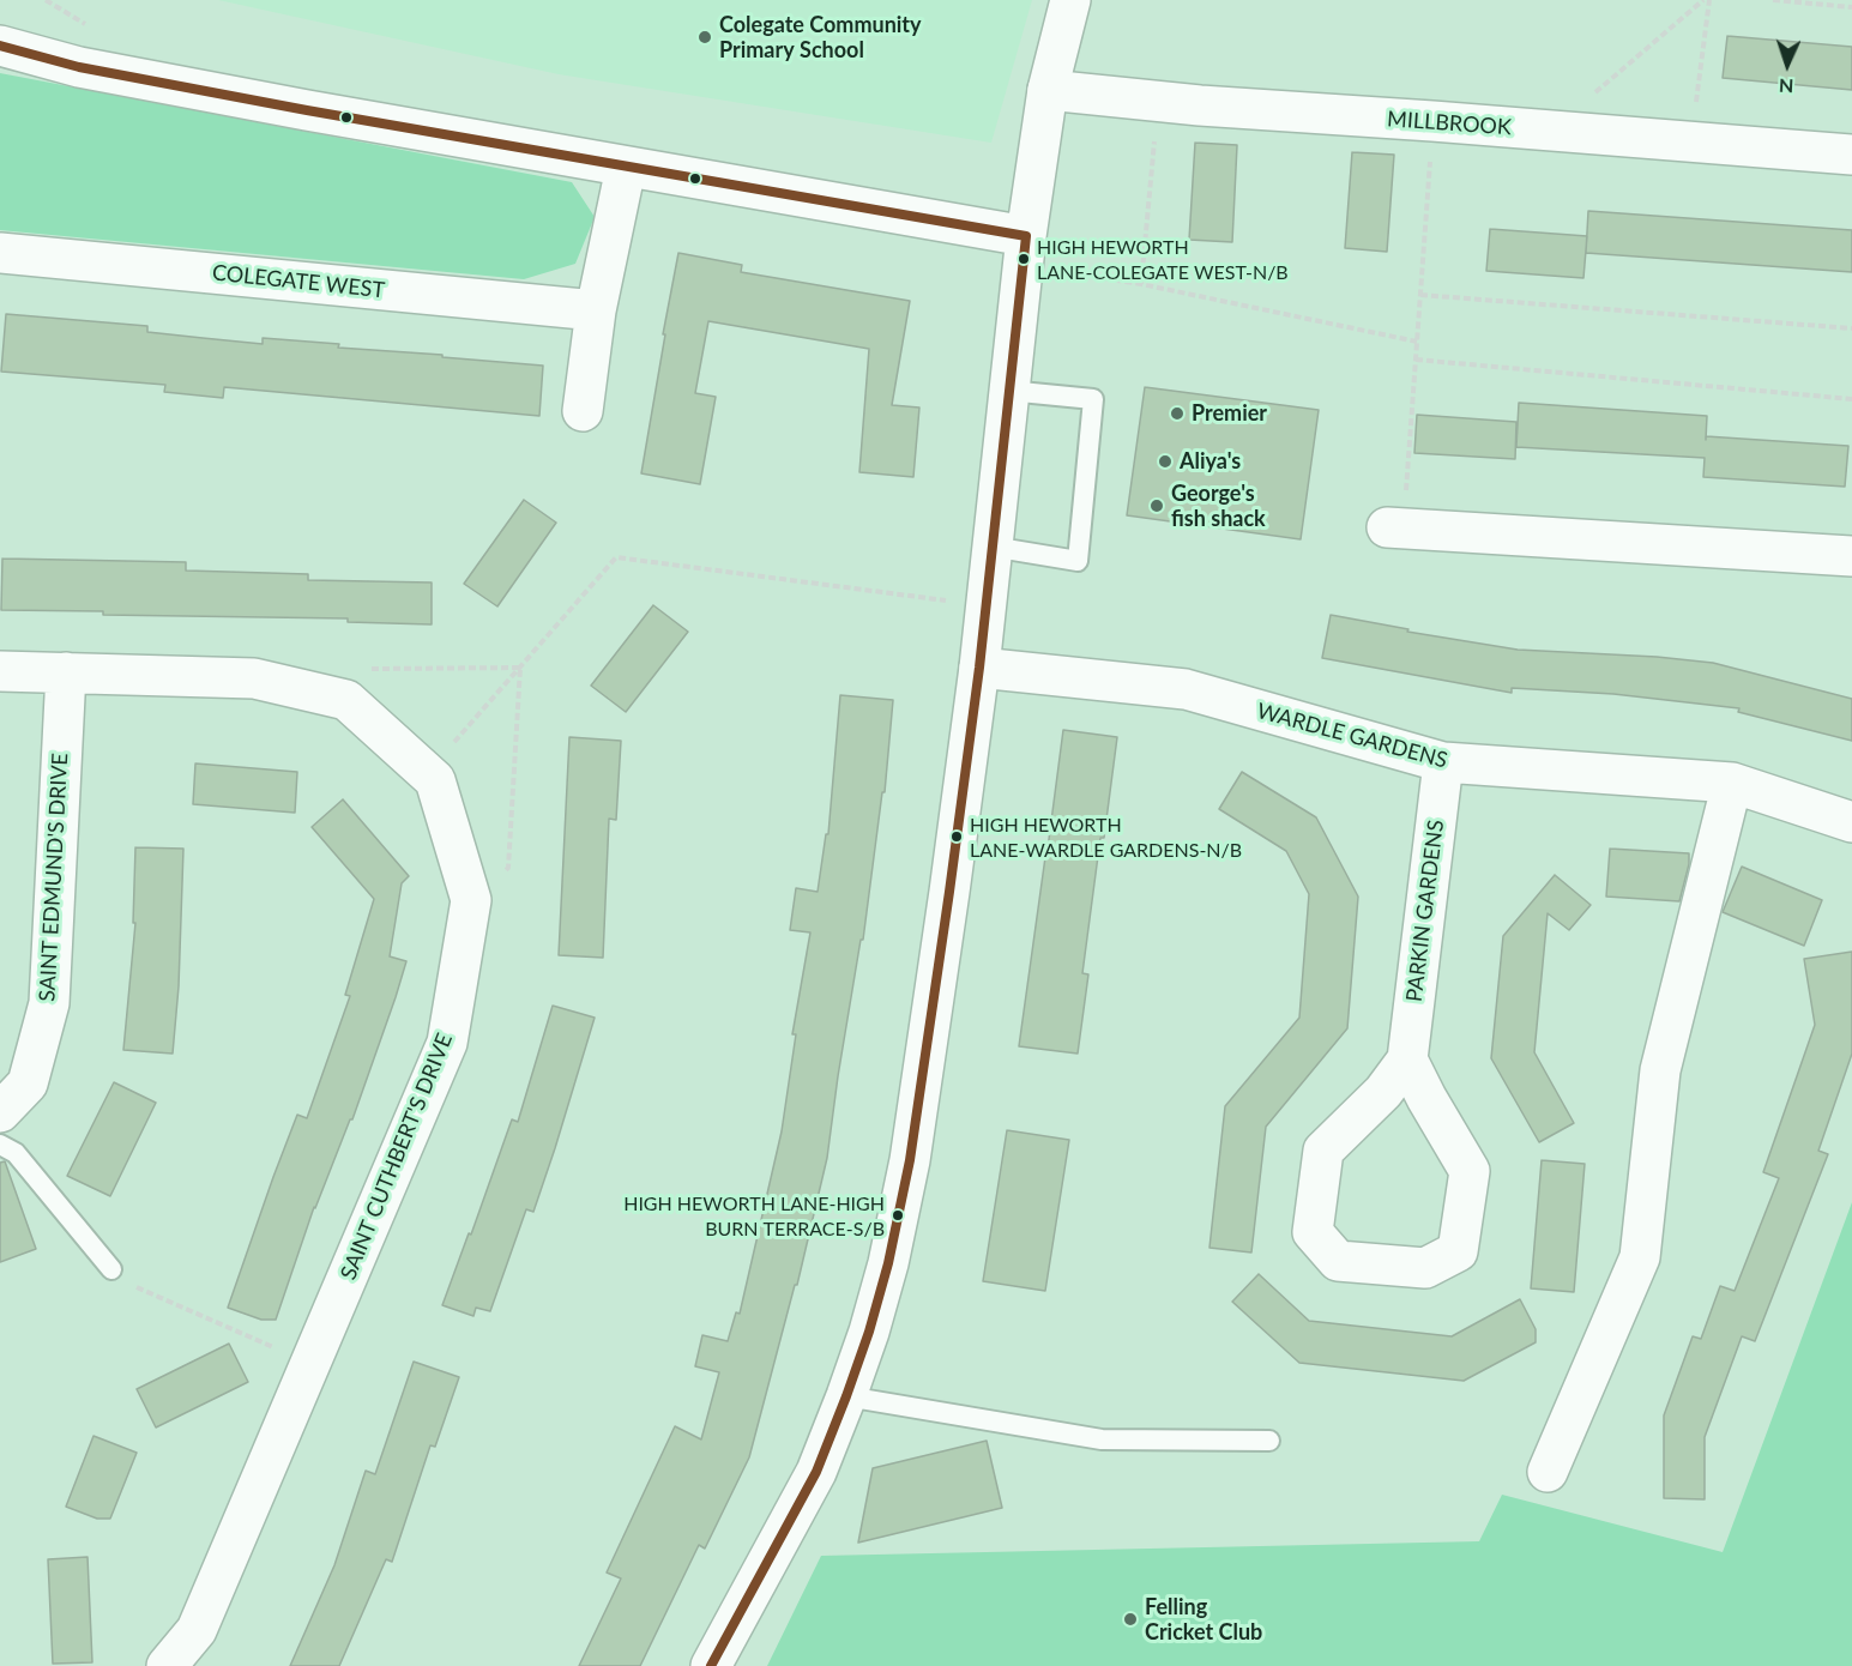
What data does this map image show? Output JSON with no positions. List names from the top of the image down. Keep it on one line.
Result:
{"streets":{"street":["MILLBROOK","COLEGATE WEST","WARDLE GARDENS","SAINT EDMUND'S DRIVE","PARKIN GARDENS","SAINT CUTHBERT'S DRIVE"]},"crossings":[["WARDLE GARDENS","PARKIN GARDENS"],["SAINT EDMUND'S DRIVE","SAINT CUTHBERT'S DRIVE"]],"places":["Colegate Community Primary School","HIGH HEWORTH LANE-COLEGATE WEST-N/B","Premier","Aliya's","George's fish shack","HIGH HEWORTH LANE-WARDLE GARDENS-N/B","HIGH HEWORTH LANE-HIGH BURN TERRACE-S/B","Felling Cricket Club"],"north":"bottom"}
